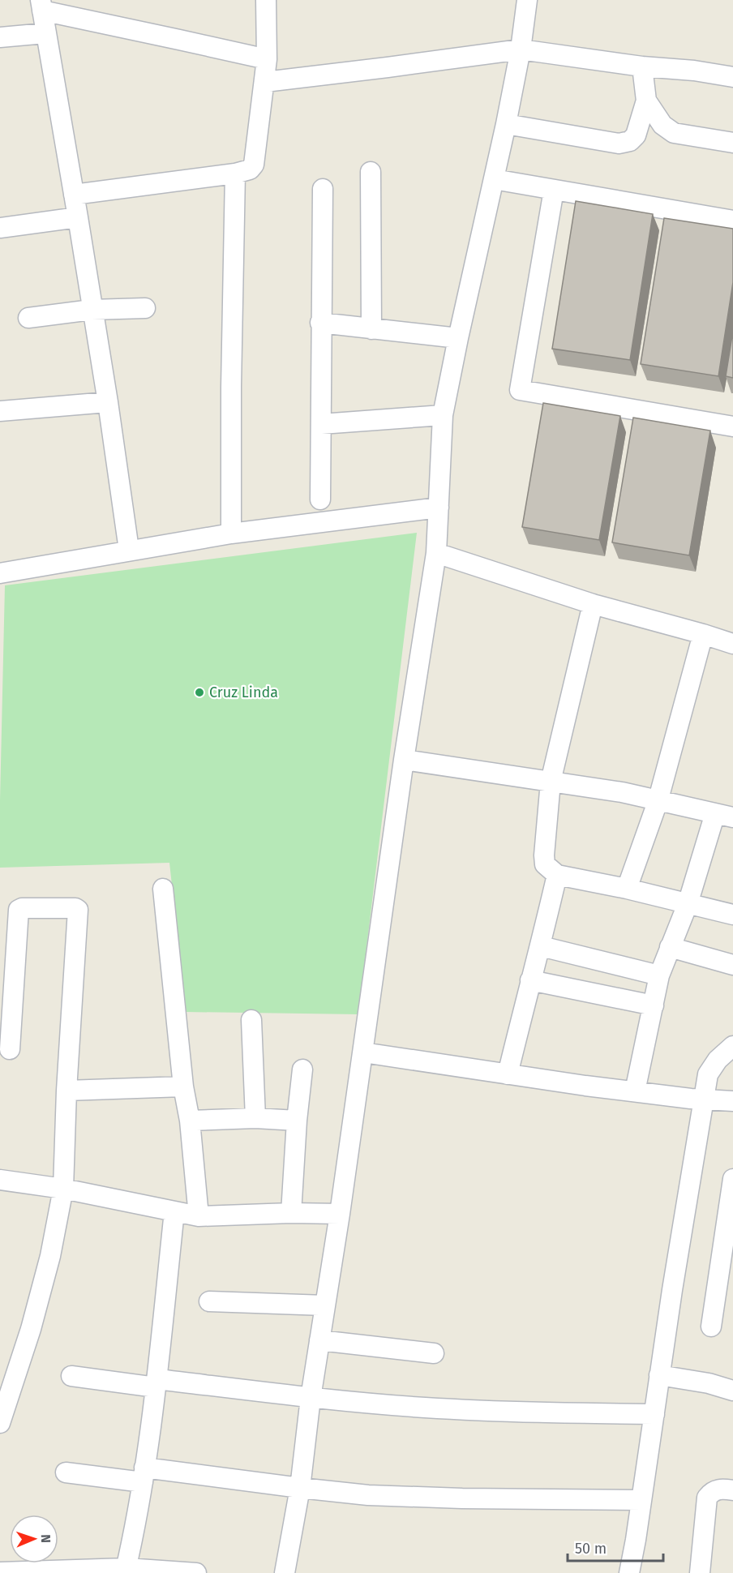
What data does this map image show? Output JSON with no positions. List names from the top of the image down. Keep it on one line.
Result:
{"places":["Cruz Linda"],"scale_bar":"50 m","north":"right"}
